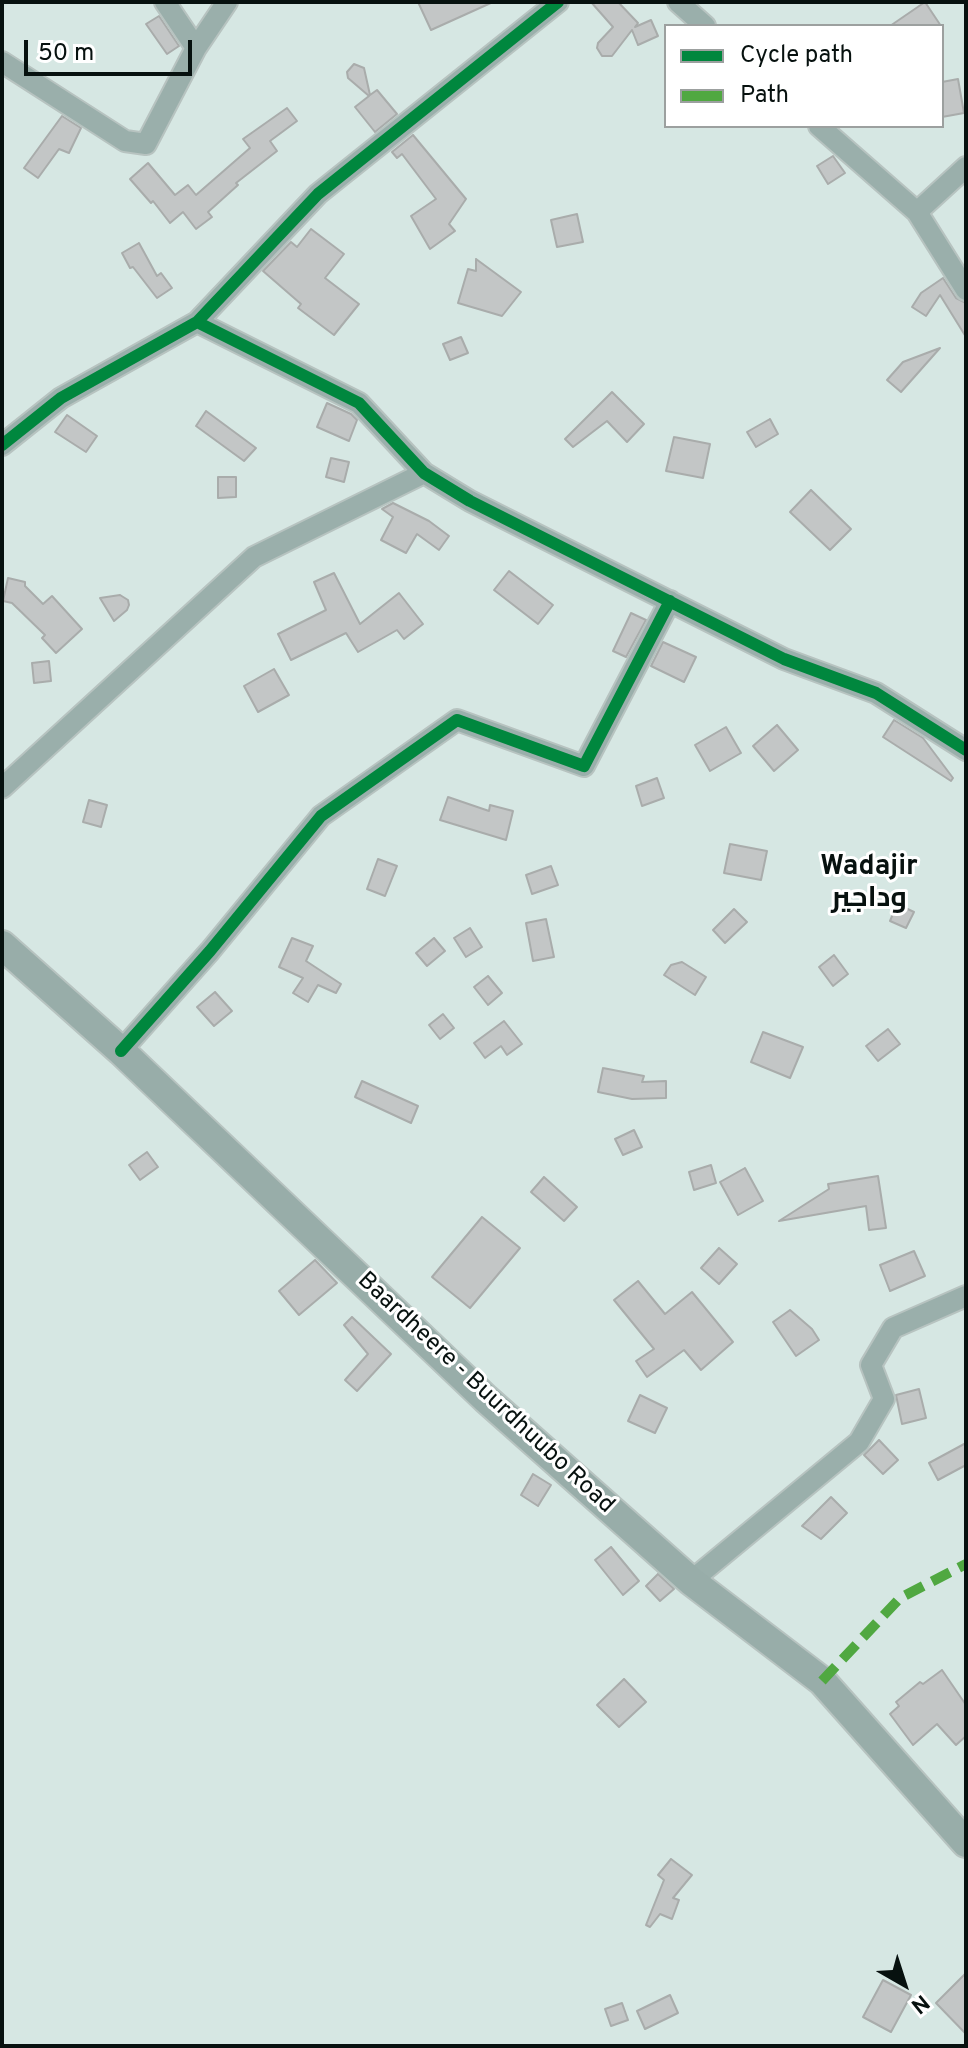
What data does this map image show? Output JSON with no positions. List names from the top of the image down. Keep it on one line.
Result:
{"streets":{"main road":["Baardheere - Buurdhuubo Road"]},"districts":["Wadajir وداجير"],"legend":["Cycle path","Path"],"scale_bar":"50 m","north":"bottom right"}
